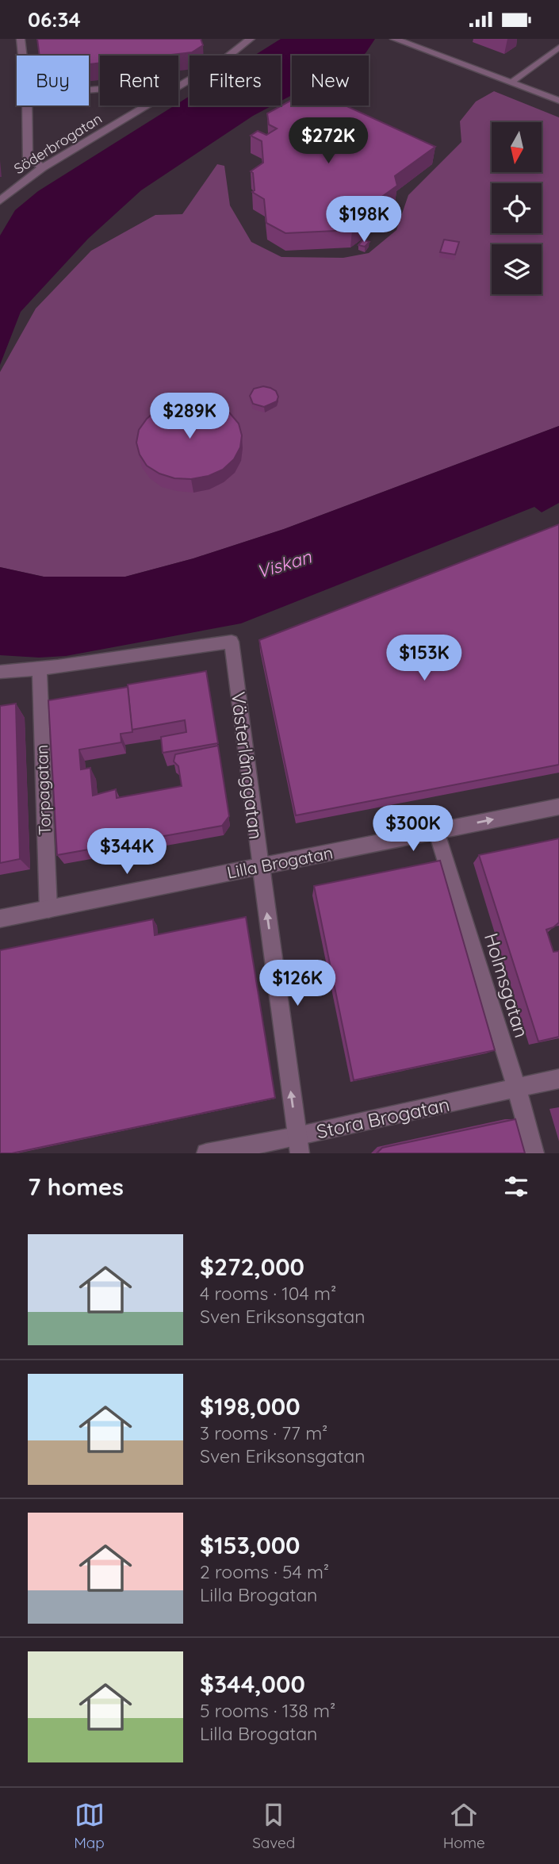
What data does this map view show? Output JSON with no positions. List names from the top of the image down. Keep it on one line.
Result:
{"streets":{"street":["Söderbrogatan","Västerlånggatan","Torpagatan","Lilla Brogatan","Holmsgatan","Stora Brogatan"]},"crossings":[["Västerlånggatan","Torpagatan"],["Västerlånggatan","Lilla Brogatan"],["Västerlånggatan","Stora Brogatan"],["Torpagatan","Lilla Brogatan"],["Lilla Brogatan","Holmsgatan"],["Holmsgatan","Stora Brogatan"]],"one_way":["Västerlånggatan"],"water":["Viskan"],"north":"bottom","page":{"status":"06:34","chip":["Buy","Rent","Filters","New"],"price":["$272K","$198K","$289K","$153K","$300K","$344K","$126K"],"heading":"7 homes","list":[{"name":"$272,000","note":"4 rooms · 104 m² · Sven Eriksonsgatan"},{"name":"$198,000","note":"3 rooms · 77 m² · Sven Eriksonsgatan"},{"name":"$153,000","note":"2 rooms · 54 m² · Lilla Brogatan"},{"name":"$344,000","note":"5 rooms · 138 m² · Lilla Brogatan"}],"tabs":["Map","Saved","Home"]}}
